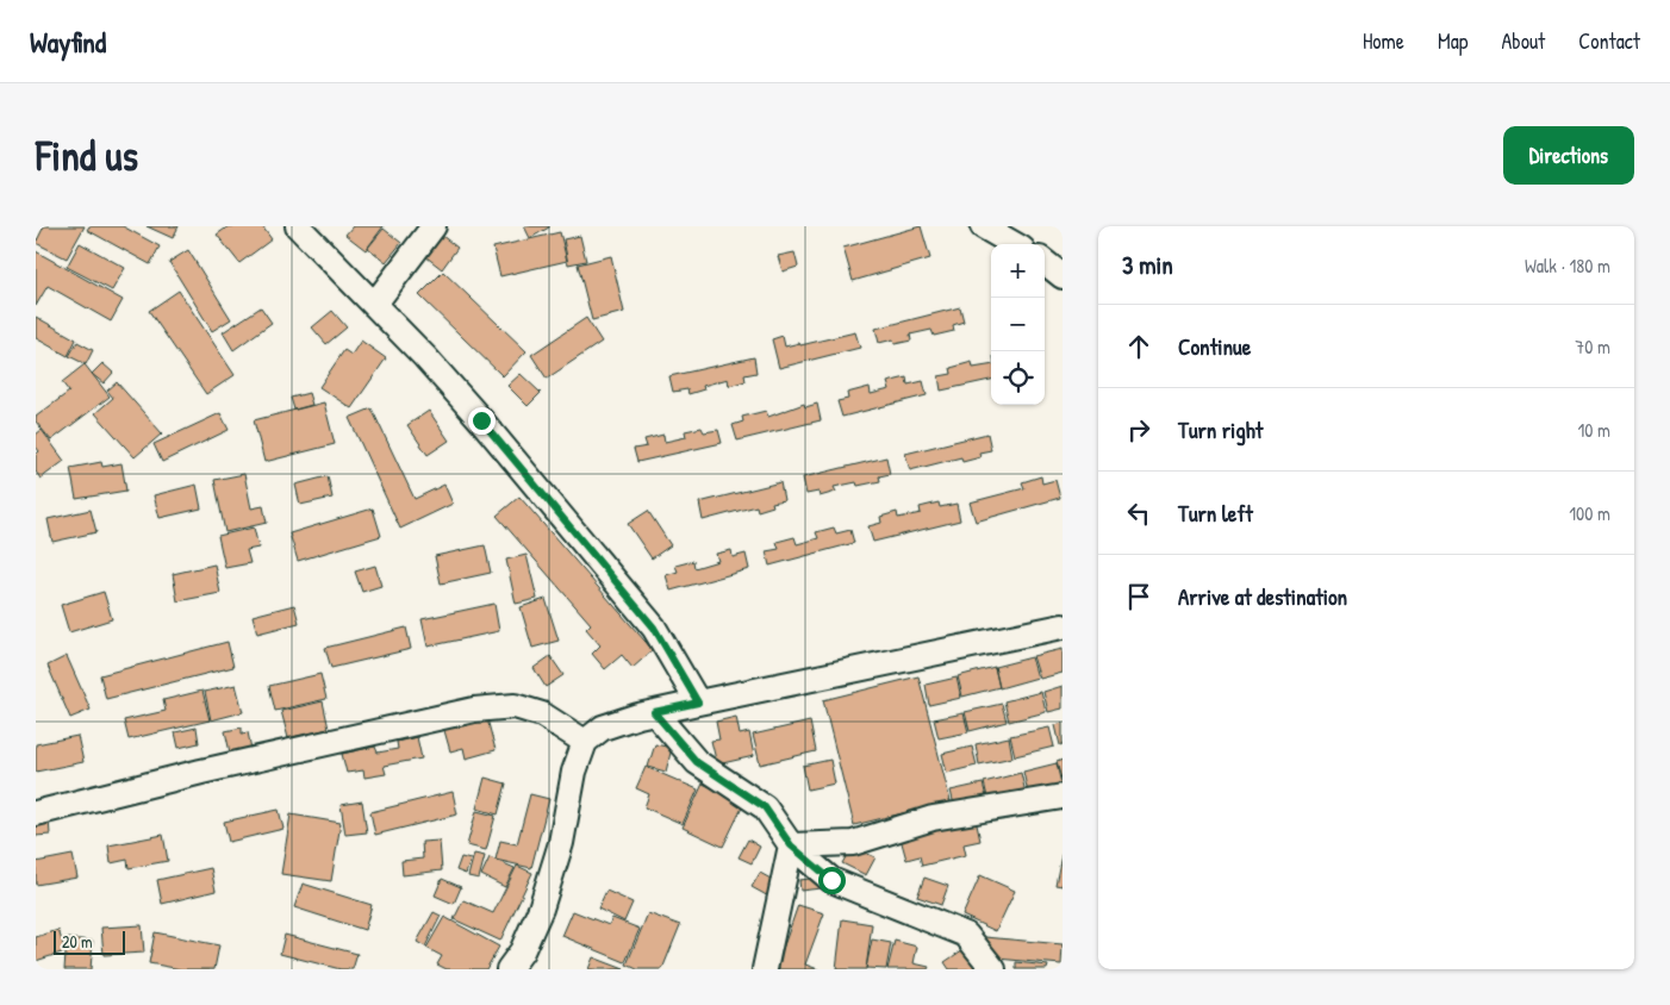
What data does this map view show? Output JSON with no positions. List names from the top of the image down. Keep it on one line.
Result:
{"scale_bar":"20 m","page":{"header":"Wayfind","nav":["Home","Map","About","Contact"],"buttons":"Directions","title":"Find us","heading":["3 min","Walk · 180 m"],"map_buttons":["+","−"],"list":[["Continue","70 m"],["Turn right","10 m"],["Turn left","100 m"],"Arrive at destination"],"scale":"20 m"}}
